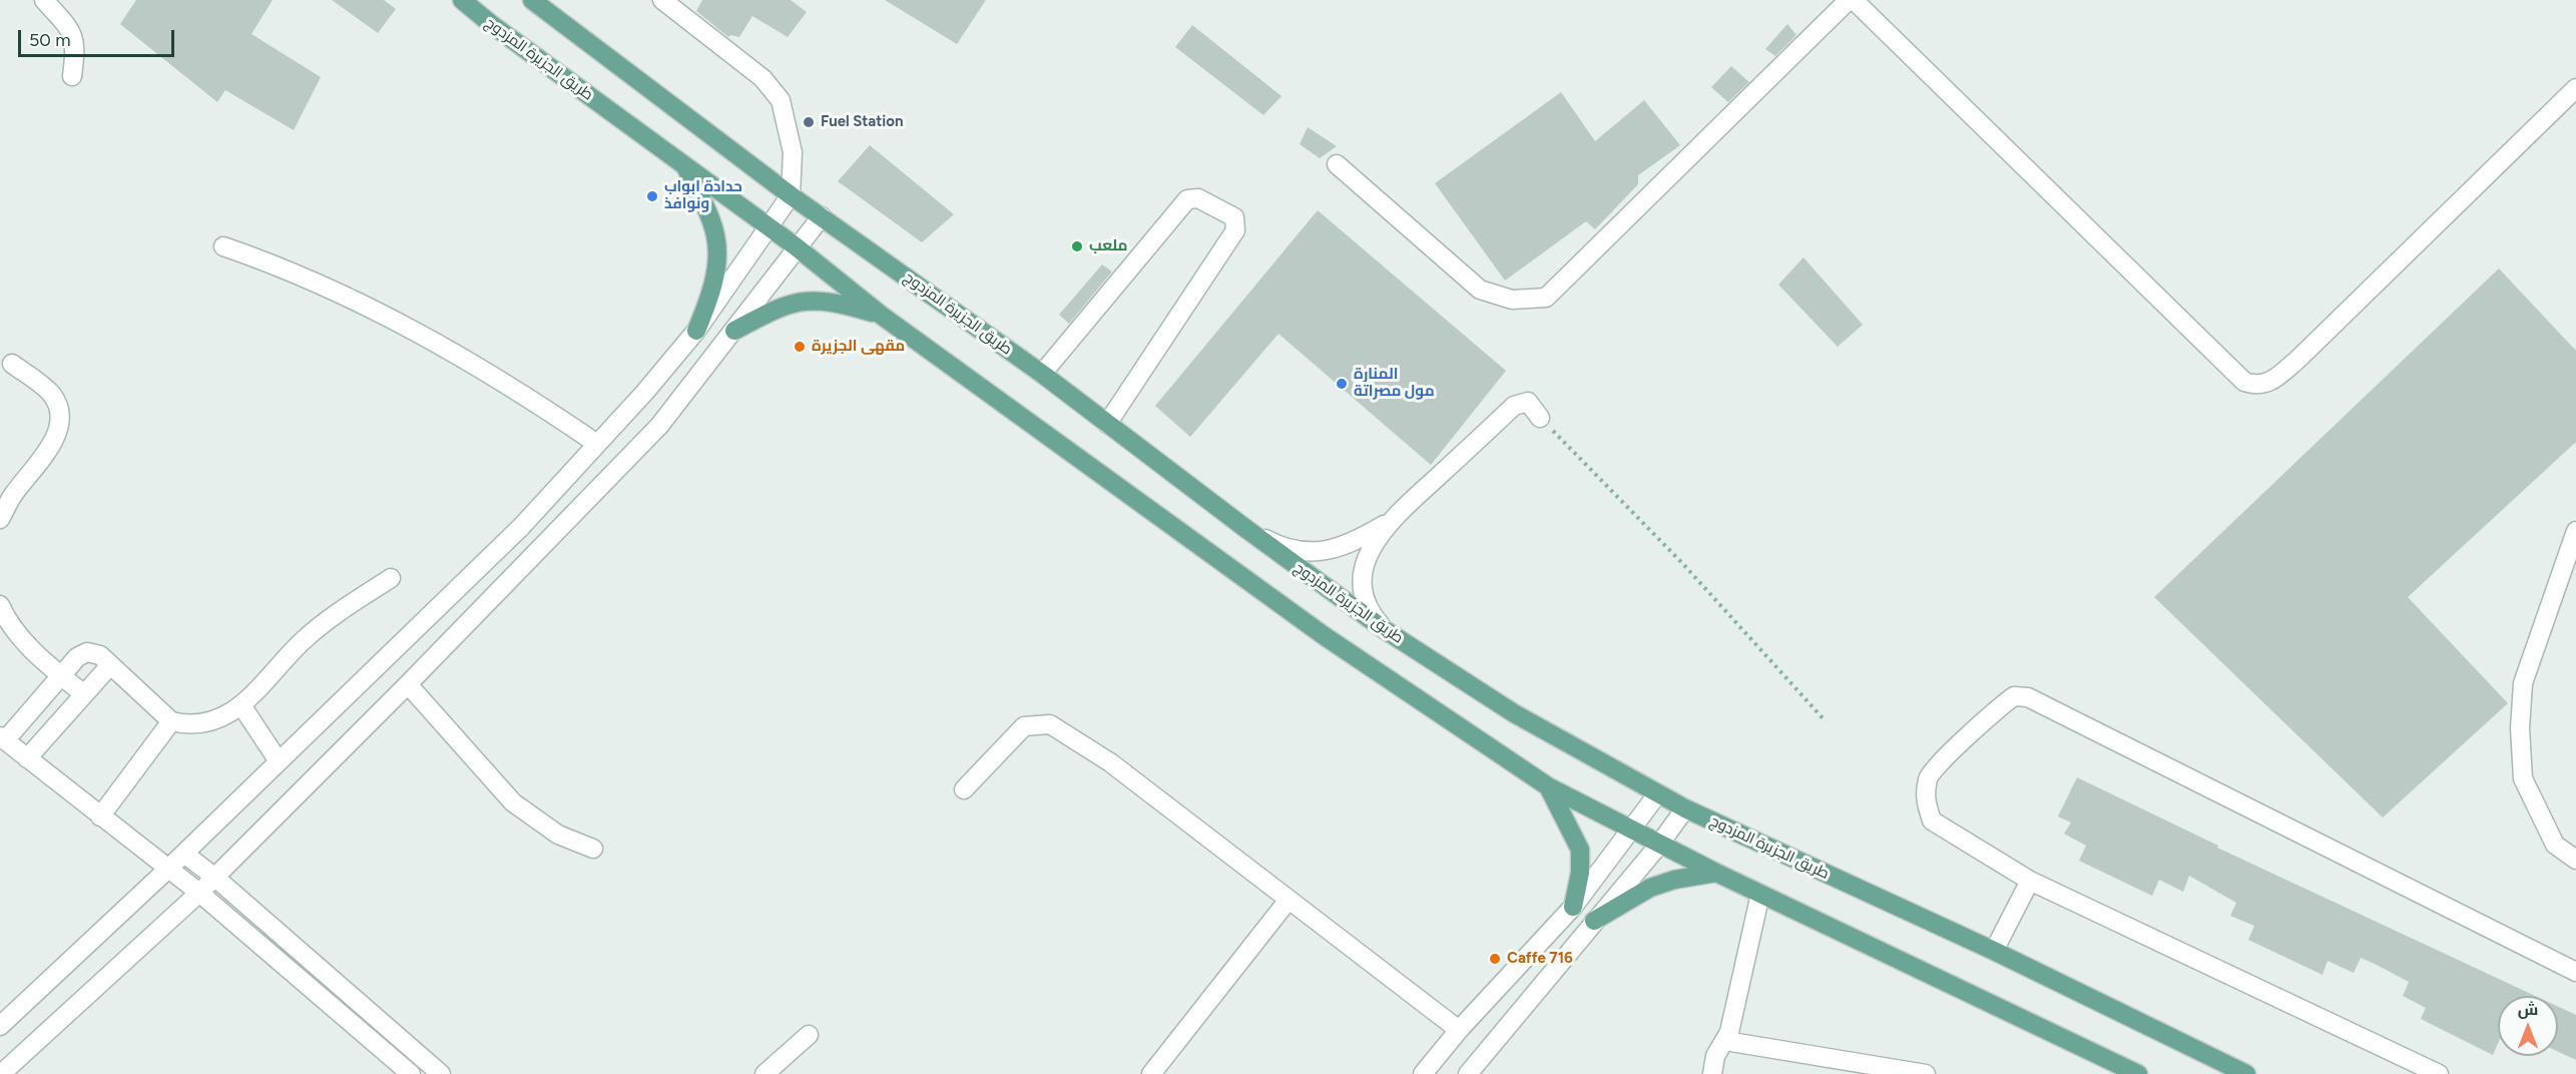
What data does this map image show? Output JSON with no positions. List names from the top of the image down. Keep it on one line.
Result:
{"streets":{"main road":["طريق الجزيرة المزدوج"]},"places":["Fuel Station","حدادة ابواب ونوافذ","ملعب","مقهى الجزيرة","المنارة مول مصراتة","Caffe 716"],"scale_bar":"50 m","north":"top"}
